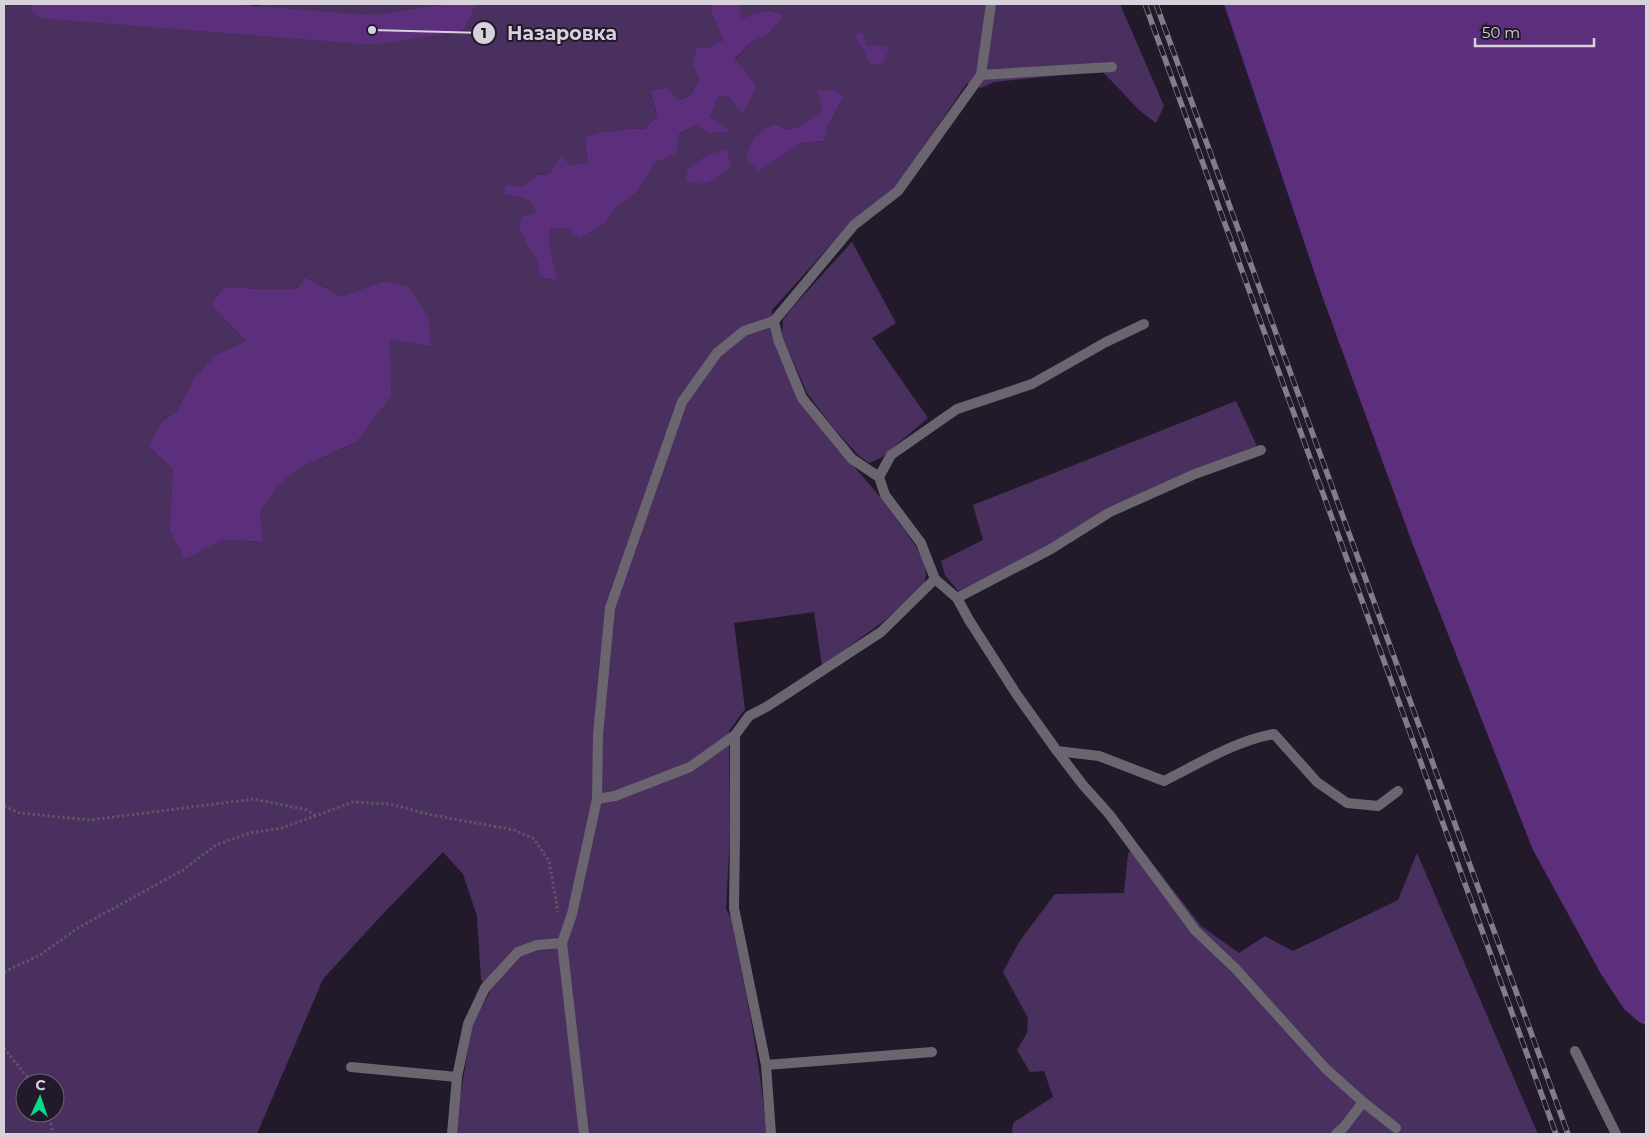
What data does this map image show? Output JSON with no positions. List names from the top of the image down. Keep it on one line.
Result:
{"places":["Назаровка"],"scale_bar":"50 m","north":"top"}
